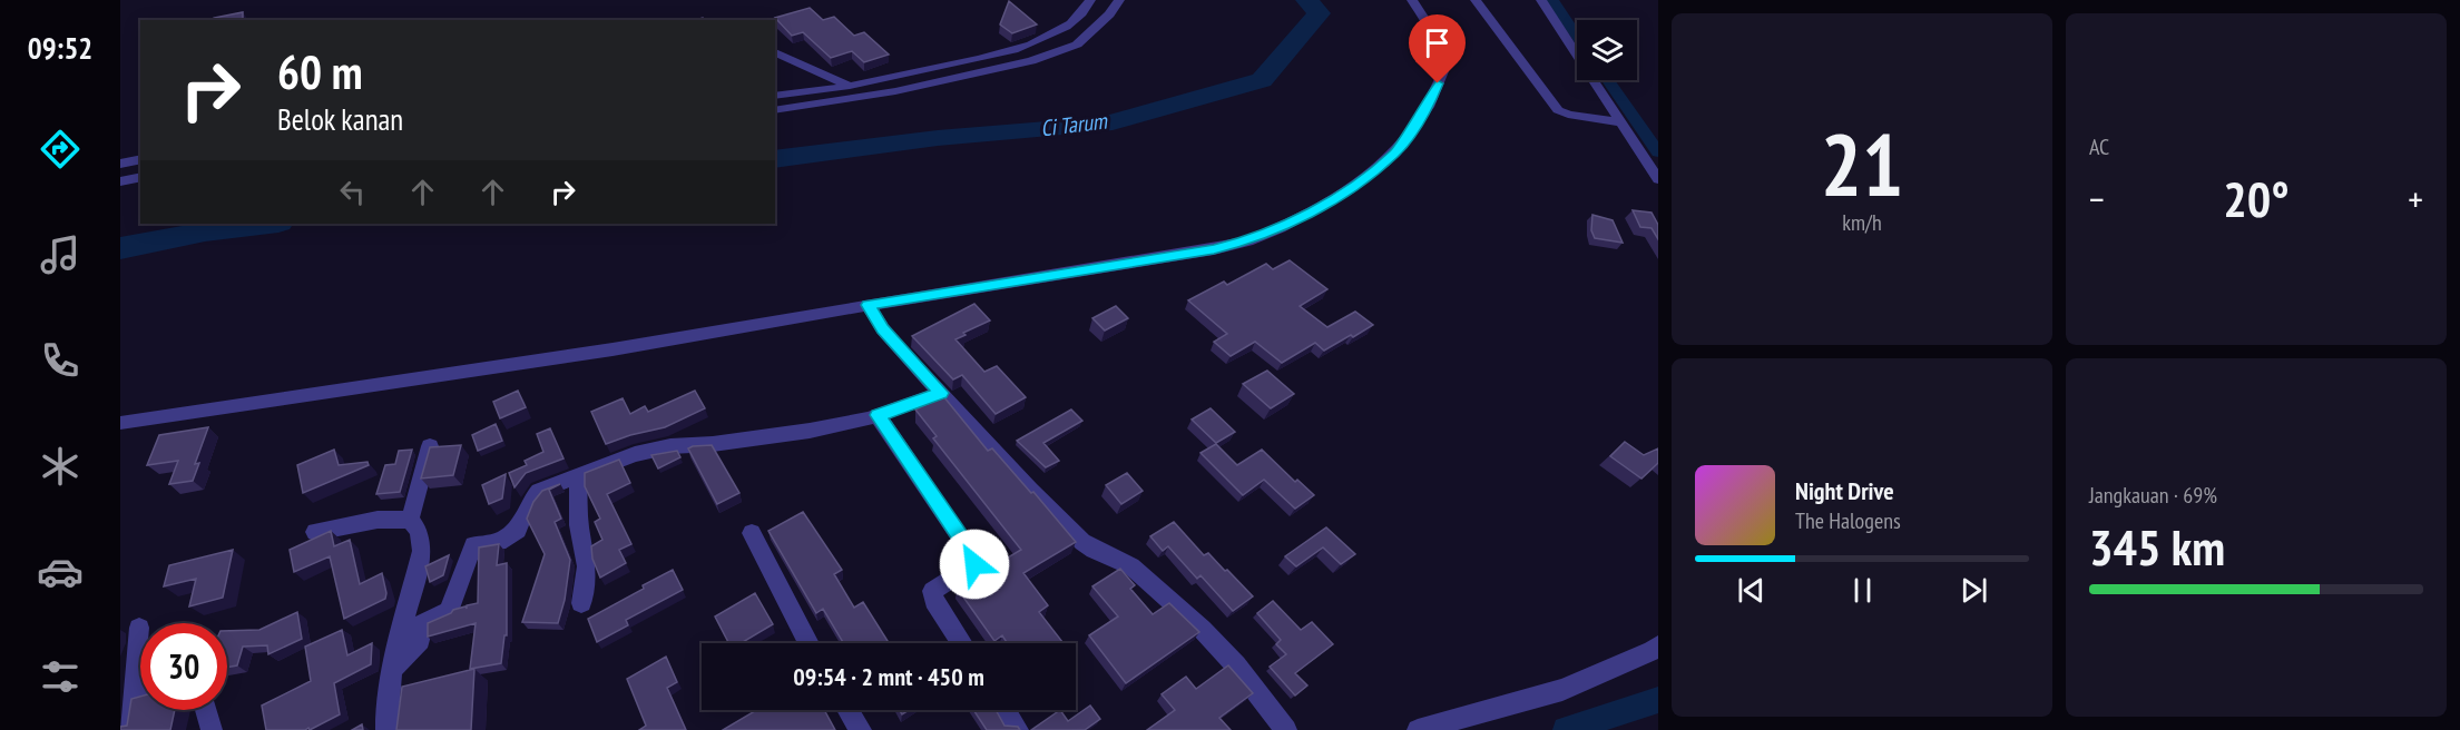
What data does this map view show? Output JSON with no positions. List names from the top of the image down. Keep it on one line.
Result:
{"water":["Ci Tarum"],"page":{"tabs":"09:52","tile":[["21","km/h"],"AC",["Jangkauan · 69%","345 km"]],"turn":["60 m","Belok kanan"],"heat":["−","20°","+"],"song":["Night Drive","The Halogens"],"limit":"30","trip":"09:54 · 2 mnt · 450 m"}}
